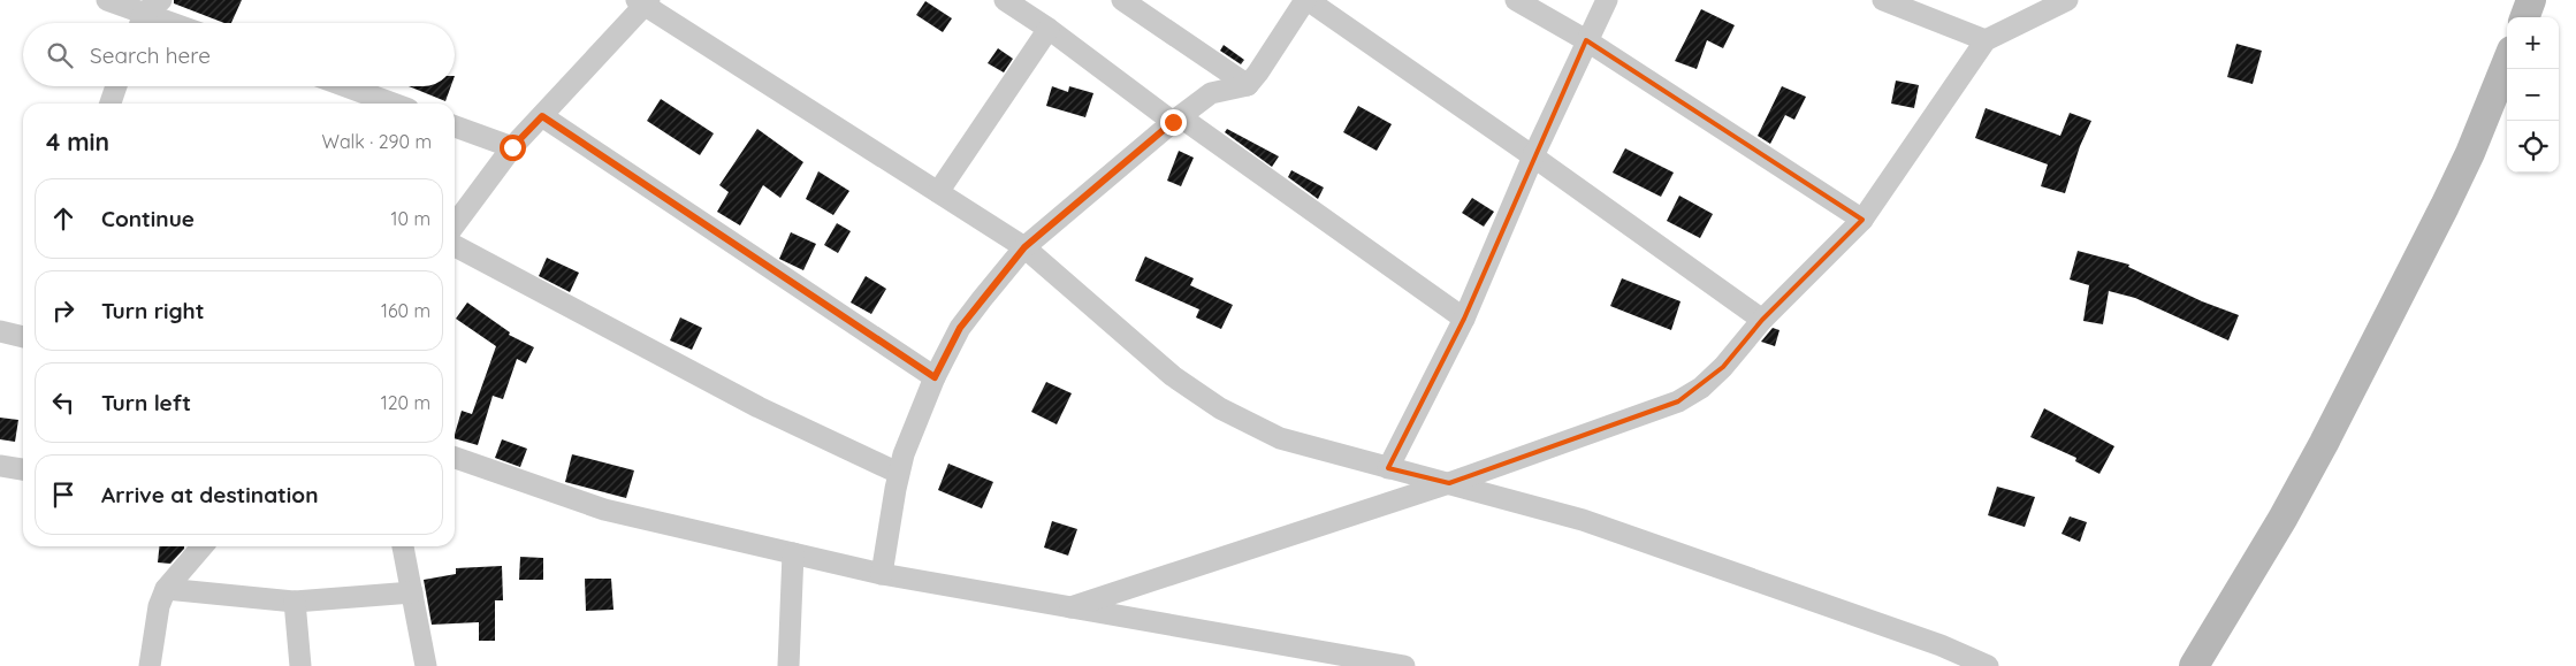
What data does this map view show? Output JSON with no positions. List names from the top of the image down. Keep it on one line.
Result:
{"page":{"map_buttons":["+","−"],"search":"Search here","heading":["4 min","Walk · 290 m"],"list":[["Continue","10 m"],["Turn right","160 m"],["Turn left","120 m"],"Arrive at destination"]}}
